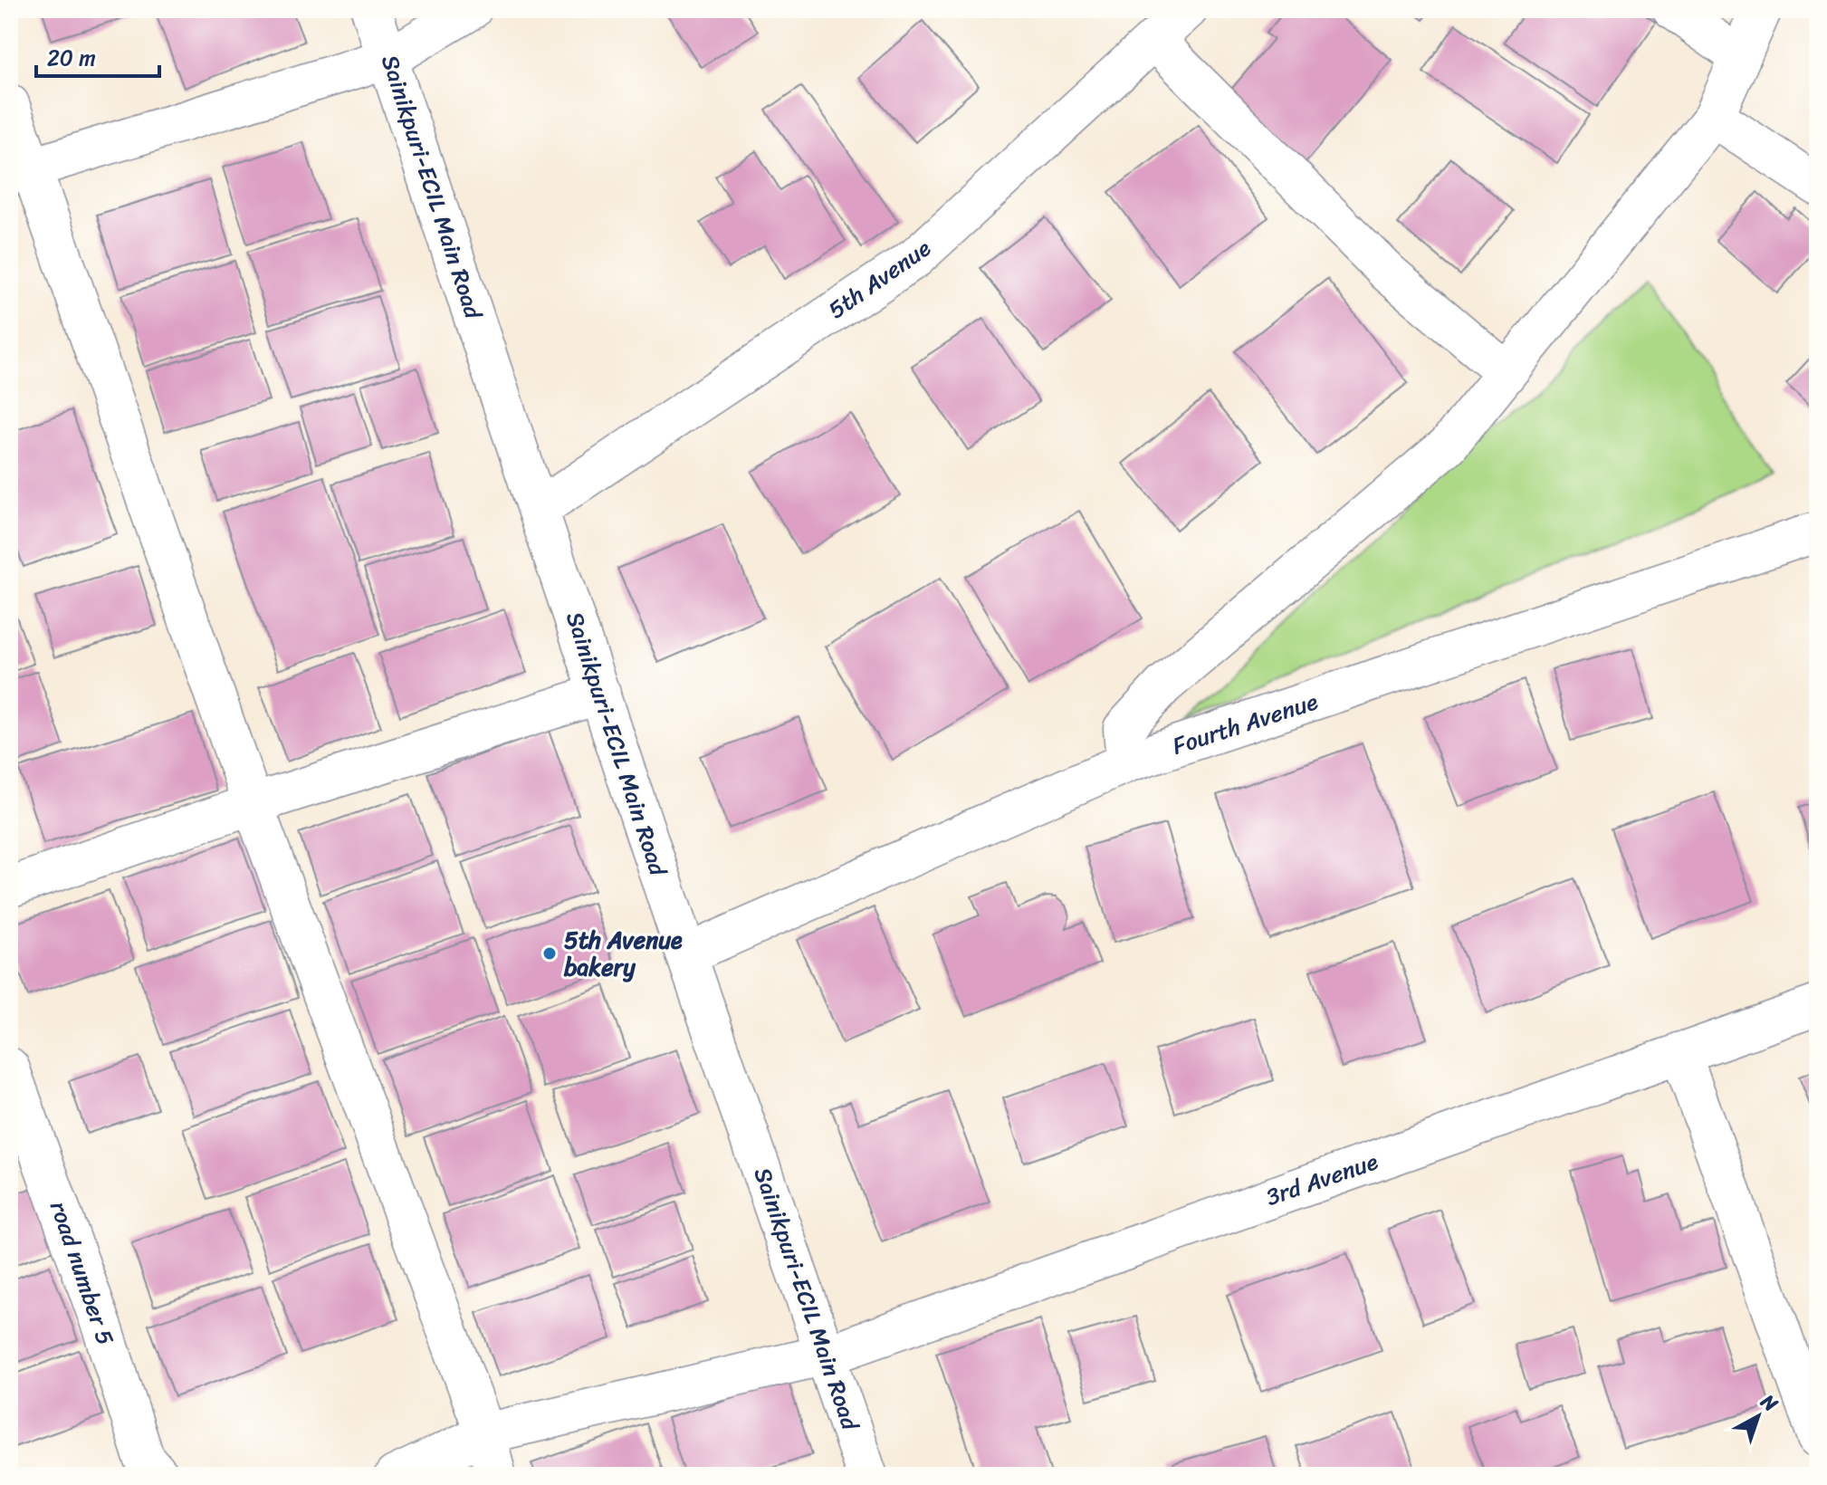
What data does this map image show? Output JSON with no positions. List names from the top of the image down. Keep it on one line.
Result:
{"streets":{"street":["Sainikpuri-ECIL Main Road","5th Avenue","Fourth Avenue","3rd Avenue","road number 5"]},"crossings":[["Sainikpuri-ECIL Main Road","5th Avenue"],["Sainikpuri-ECIL Main Road","Fourth Avenue"],["Sainikpuri-ECIL Main Road","3rd Avenue"]],"places":["5th Avenue bakery"],"scale_bar":"20 m","north":"top right"}
